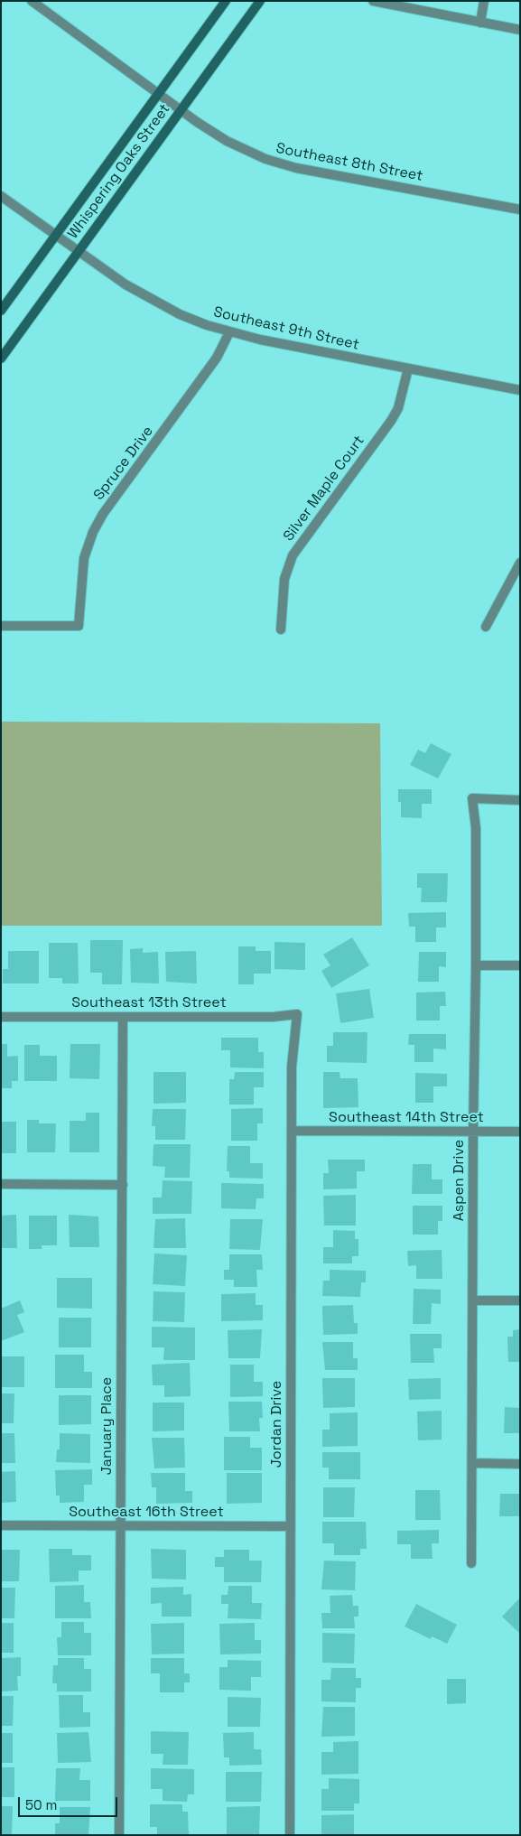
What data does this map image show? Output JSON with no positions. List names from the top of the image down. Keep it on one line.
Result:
{"streets":{"street":["Southeast 8th Street","Whispering Oaks Street","Southeast 9th Street","Spruce Drive","Silver Maple Court","Southeast 13th Street","Southeast 14th Street","Aspen Drive","Jordan Drive","January Place","Southeast 16th Street"]},"crossings":[["Southeast 8th Street","Whispering Oaks Street"],["Whispering Oaks Street","Southeast 9th Street"],["Southeast 9th Street","Spruce Drive"],["Southeast 9th Street","Silver Maple Court"],["Southeast 13th Street","Jordan Drive"],["Southeast 13th Street","January Place"],["Southeast 14th Street","Aspen Drive"],["Southeast 14th Street","Jordan Drive"],["Jordan Drive","Southeast 16th Street"],["January Place","Southeast 16th Street"]],"scale_bar":"50 m"}
